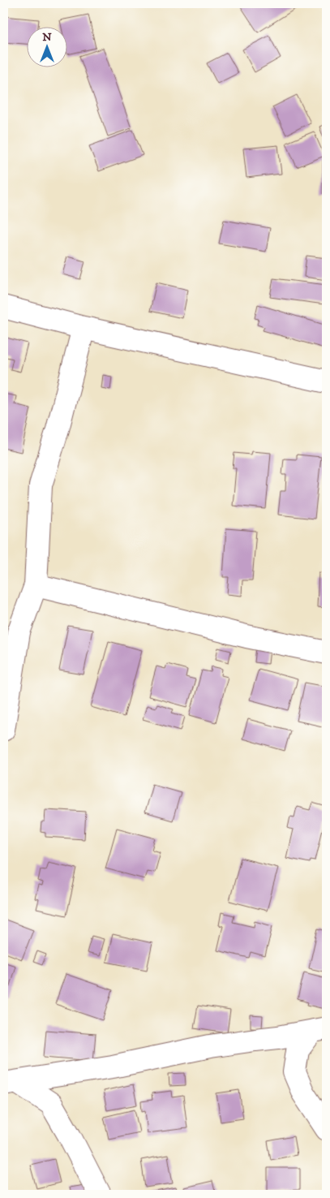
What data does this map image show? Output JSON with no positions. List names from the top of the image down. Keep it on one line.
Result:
{"north":"top"}
